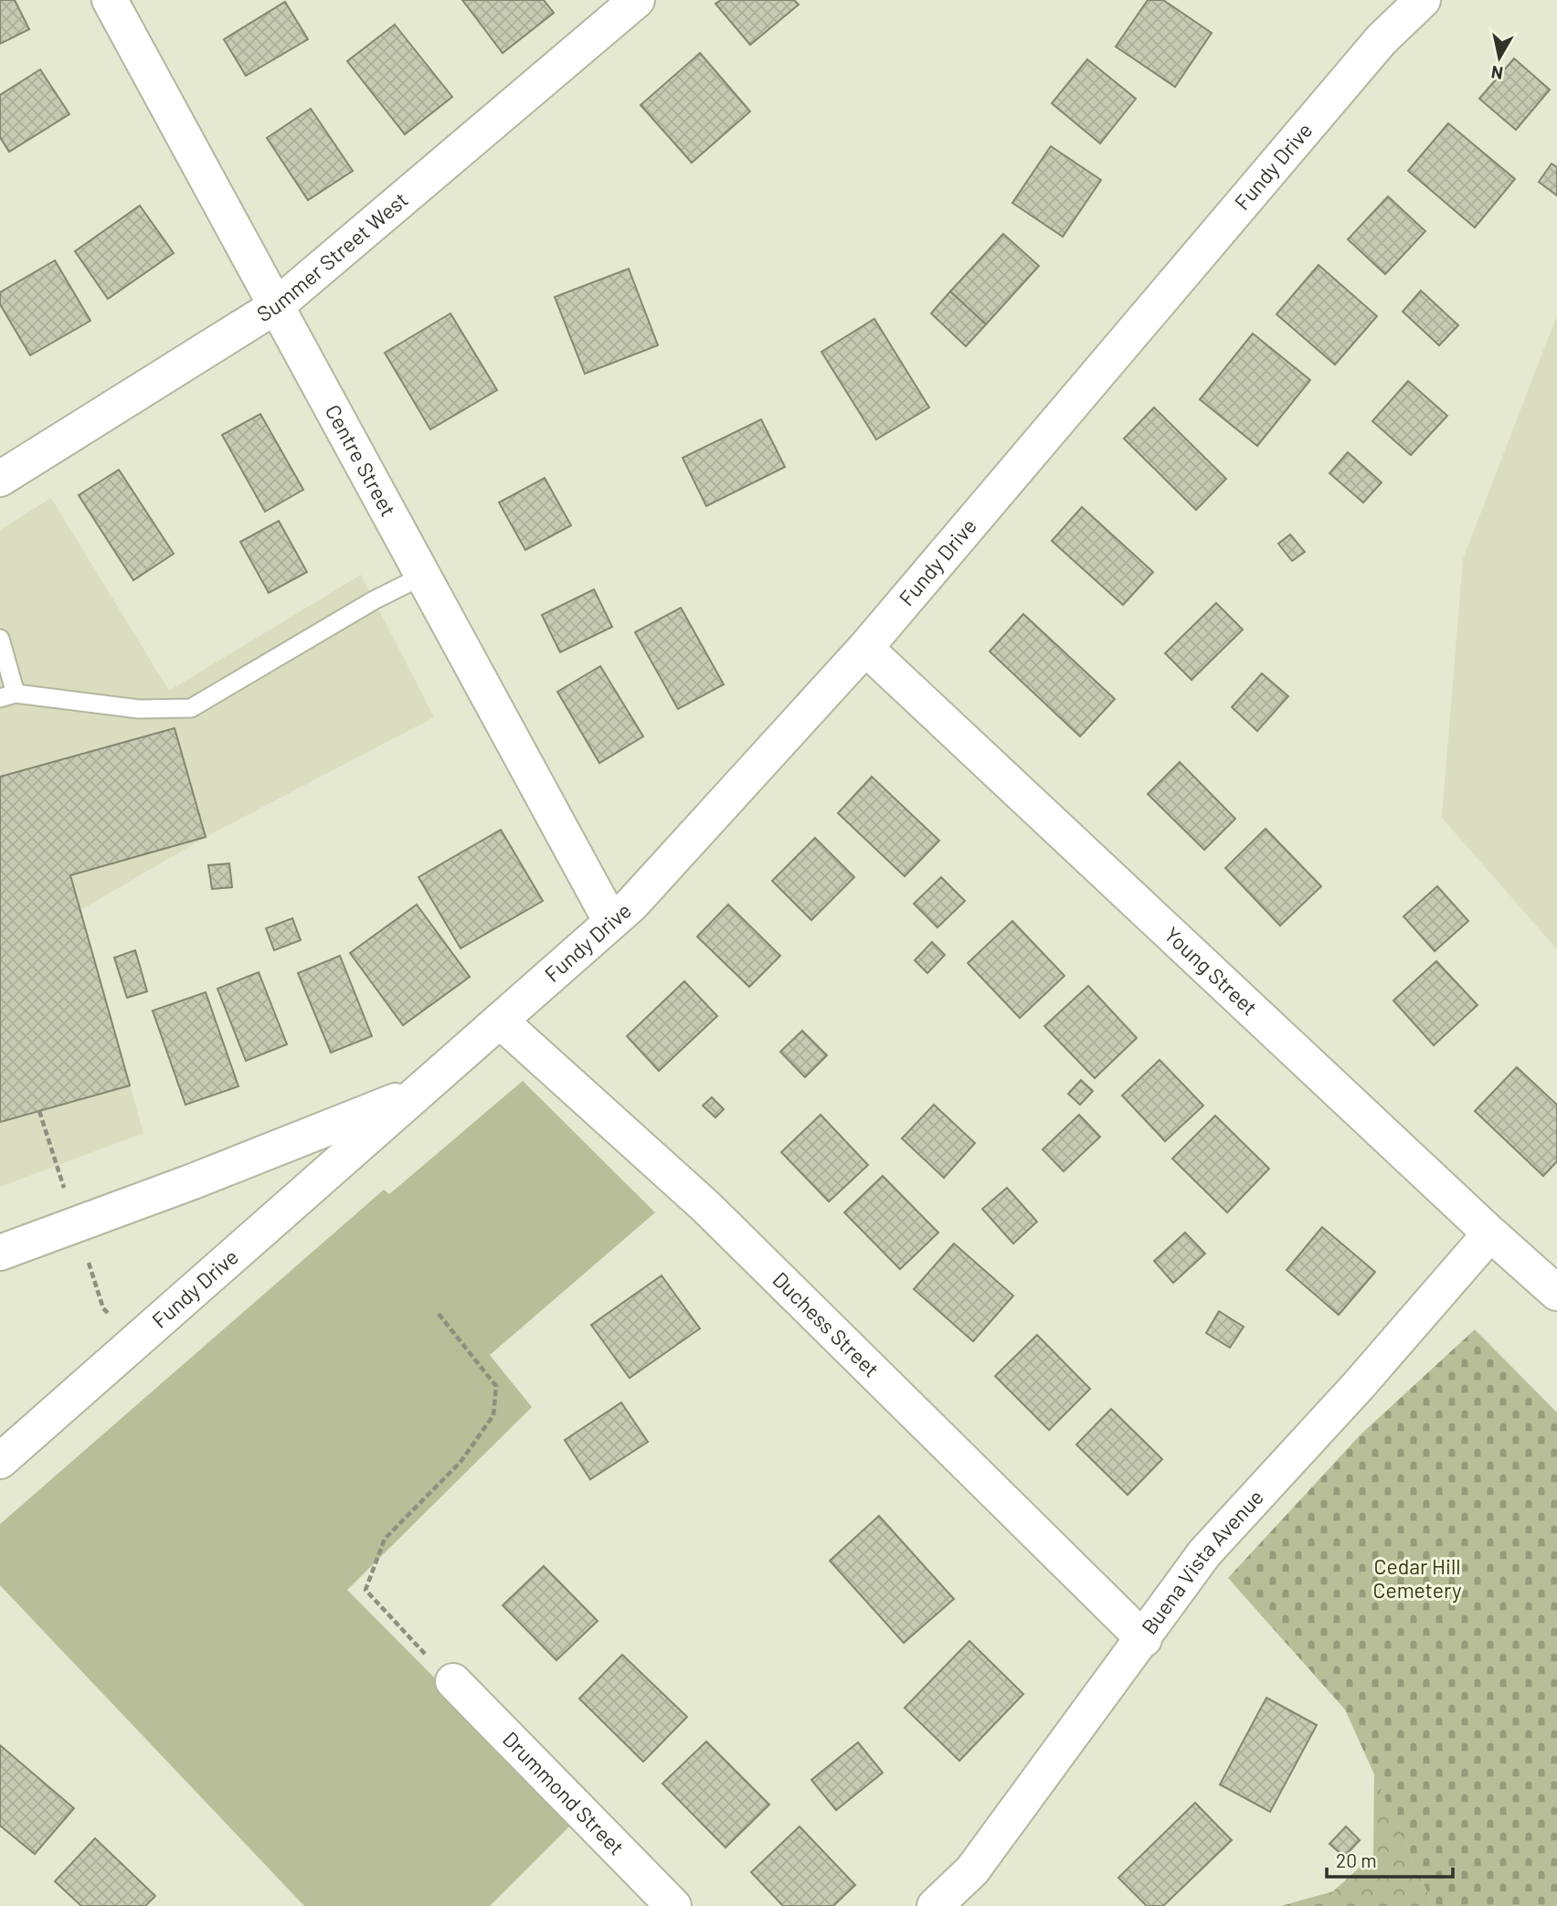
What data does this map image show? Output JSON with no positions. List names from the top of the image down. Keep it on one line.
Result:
{"streets":{"street":["Fundy Drive","Summer Street West","Centre Street","Young Street","Duchess Street","Buena Vista Avenue","Drummond Street"]},"crossings":[["Fundy Drive","Centre Street"],["Fundy Drive","Young Street"],["Fundy Drive","Duchess Street"],["Summer Street West","Centre Street"],["Young Street","Buena Vista Avenue"],["Duchess Street","Buena Vista Avenue"]],"parks":["Cedar Hill Cemetery"],"scale_bar":"20 m","north":"bottom"}
